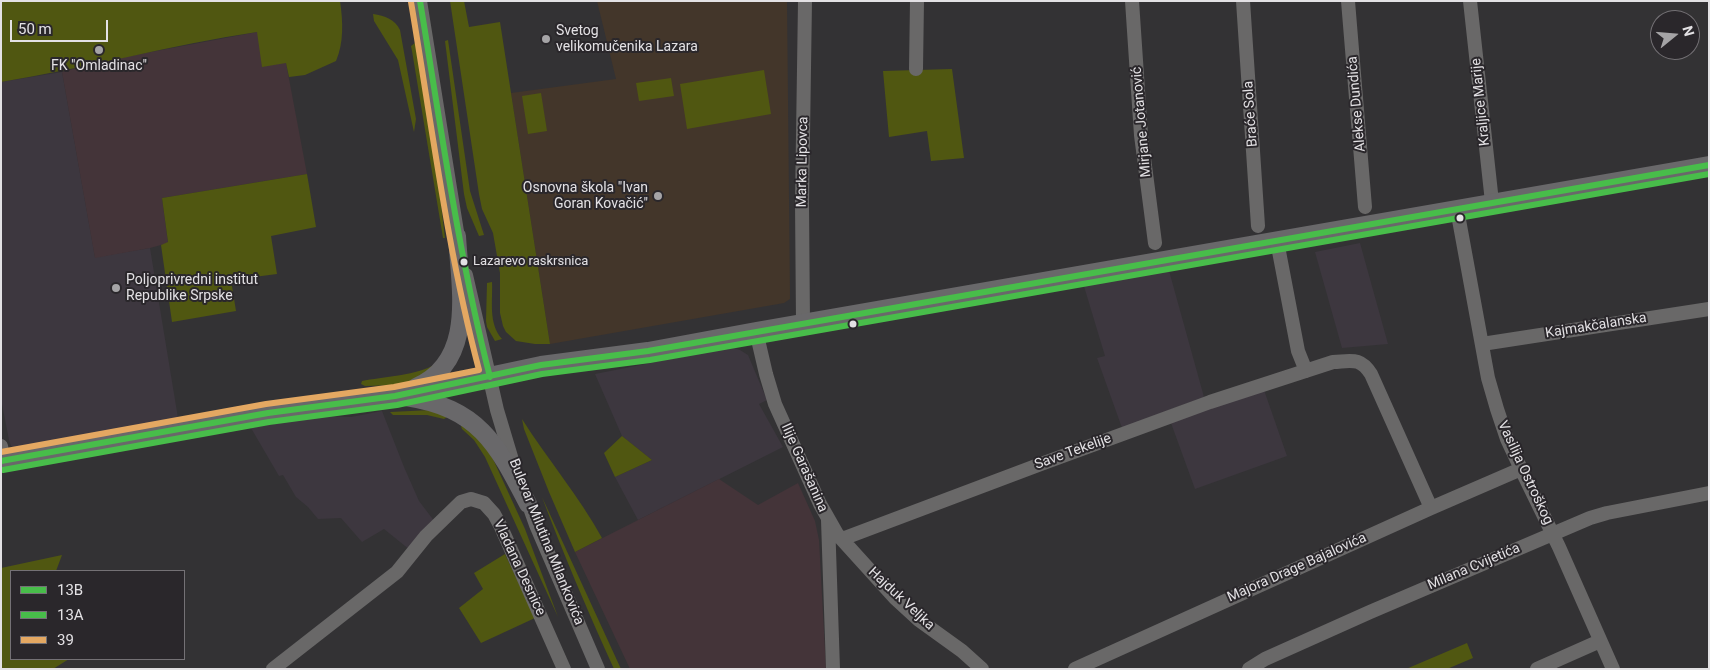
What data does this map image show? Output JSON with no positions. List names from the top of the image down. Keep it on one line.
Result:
{"streets":{"street":["Kraljice Marije","Alekse Dundića","Braće Sola","Mirjane Jotanović","Marka Lipovca","Kajmakčalanska","Save Tekelije","Ilije Garašanina","Vasilija Ostroškog","Bulevar Milutina Milankovića","Milana Cvijetića","Vladana Desnice","Majora Drage Bajalovića","Hajduk Veljka"]},"crossings":[["Kajmakčalanska","Vasilija Ostroškog"],["Save Tekelije","Majora Drage Bajalovića"],["Save Tekelije","Hajduk Veljka"],["Ilije Garašanina","Hajduk Veljka"],["Vasilija Ostroškog","Milana Cvijetića"],["Vasilija Ostroškog","Majora Drage Bajalovića"]],"places":["Svetog velikomučenika Lazara","FK \"Omladinac\"","Osnovna škola \"Ivan Goran Kovačić\"","Lazarevo raskrsnica","Poljoprivredni institut Republike Srpske"],"lines":["transit line 13B","transit line 39","transit line 13A"],"legend":["13B","13A","39"],"scale_bar":"50 m","north":"right"}
